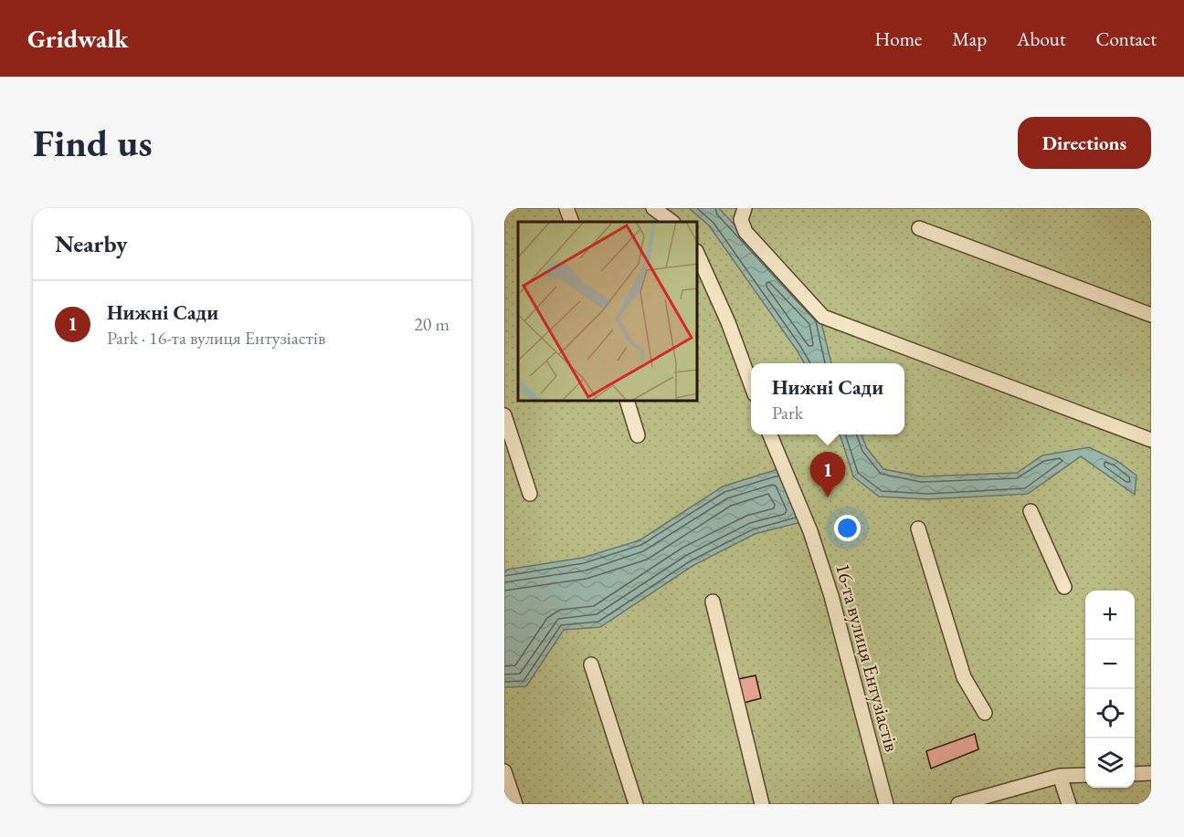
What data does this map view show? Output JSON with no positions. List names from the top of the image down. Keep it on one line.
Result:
{"streets":{"street":["16-та вулиця Ентузіастів"]},"page":{"header":"Gridwalk","nav":["Home","Map","About","Contact"],"buttons":"Directions","title":"Find us","heading":"Nearby","list":[{"mark":"1","name":"Нижні Сади","note":"Park · 16-та вулиця Ентузіастів","value":"20 m"}],"popup":["Нижні Сади","Park"],"pins":"1","map_buttons":["+","−"]}}
